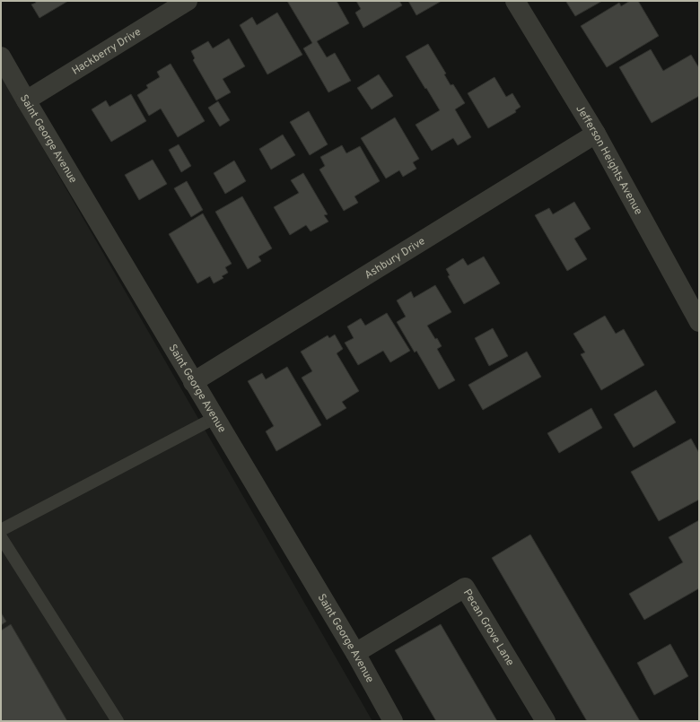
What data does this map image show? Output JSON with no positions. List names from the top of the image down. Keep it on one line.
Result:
{"streets":{"street":["Hackberry Drive","Saint George Avenue","Jefferson Heights Avenue","Ashbury Drive","Pecan Grove Lane"]},"crossings":[["Hackberry Drive","Saint George Avenue"],["Saint George Avenue","Ashbury Drive"],["Saint George Avenue","Pecan Grove Lane"],["Jefferson Heights Avenue","Ashbury Drive"]]}
